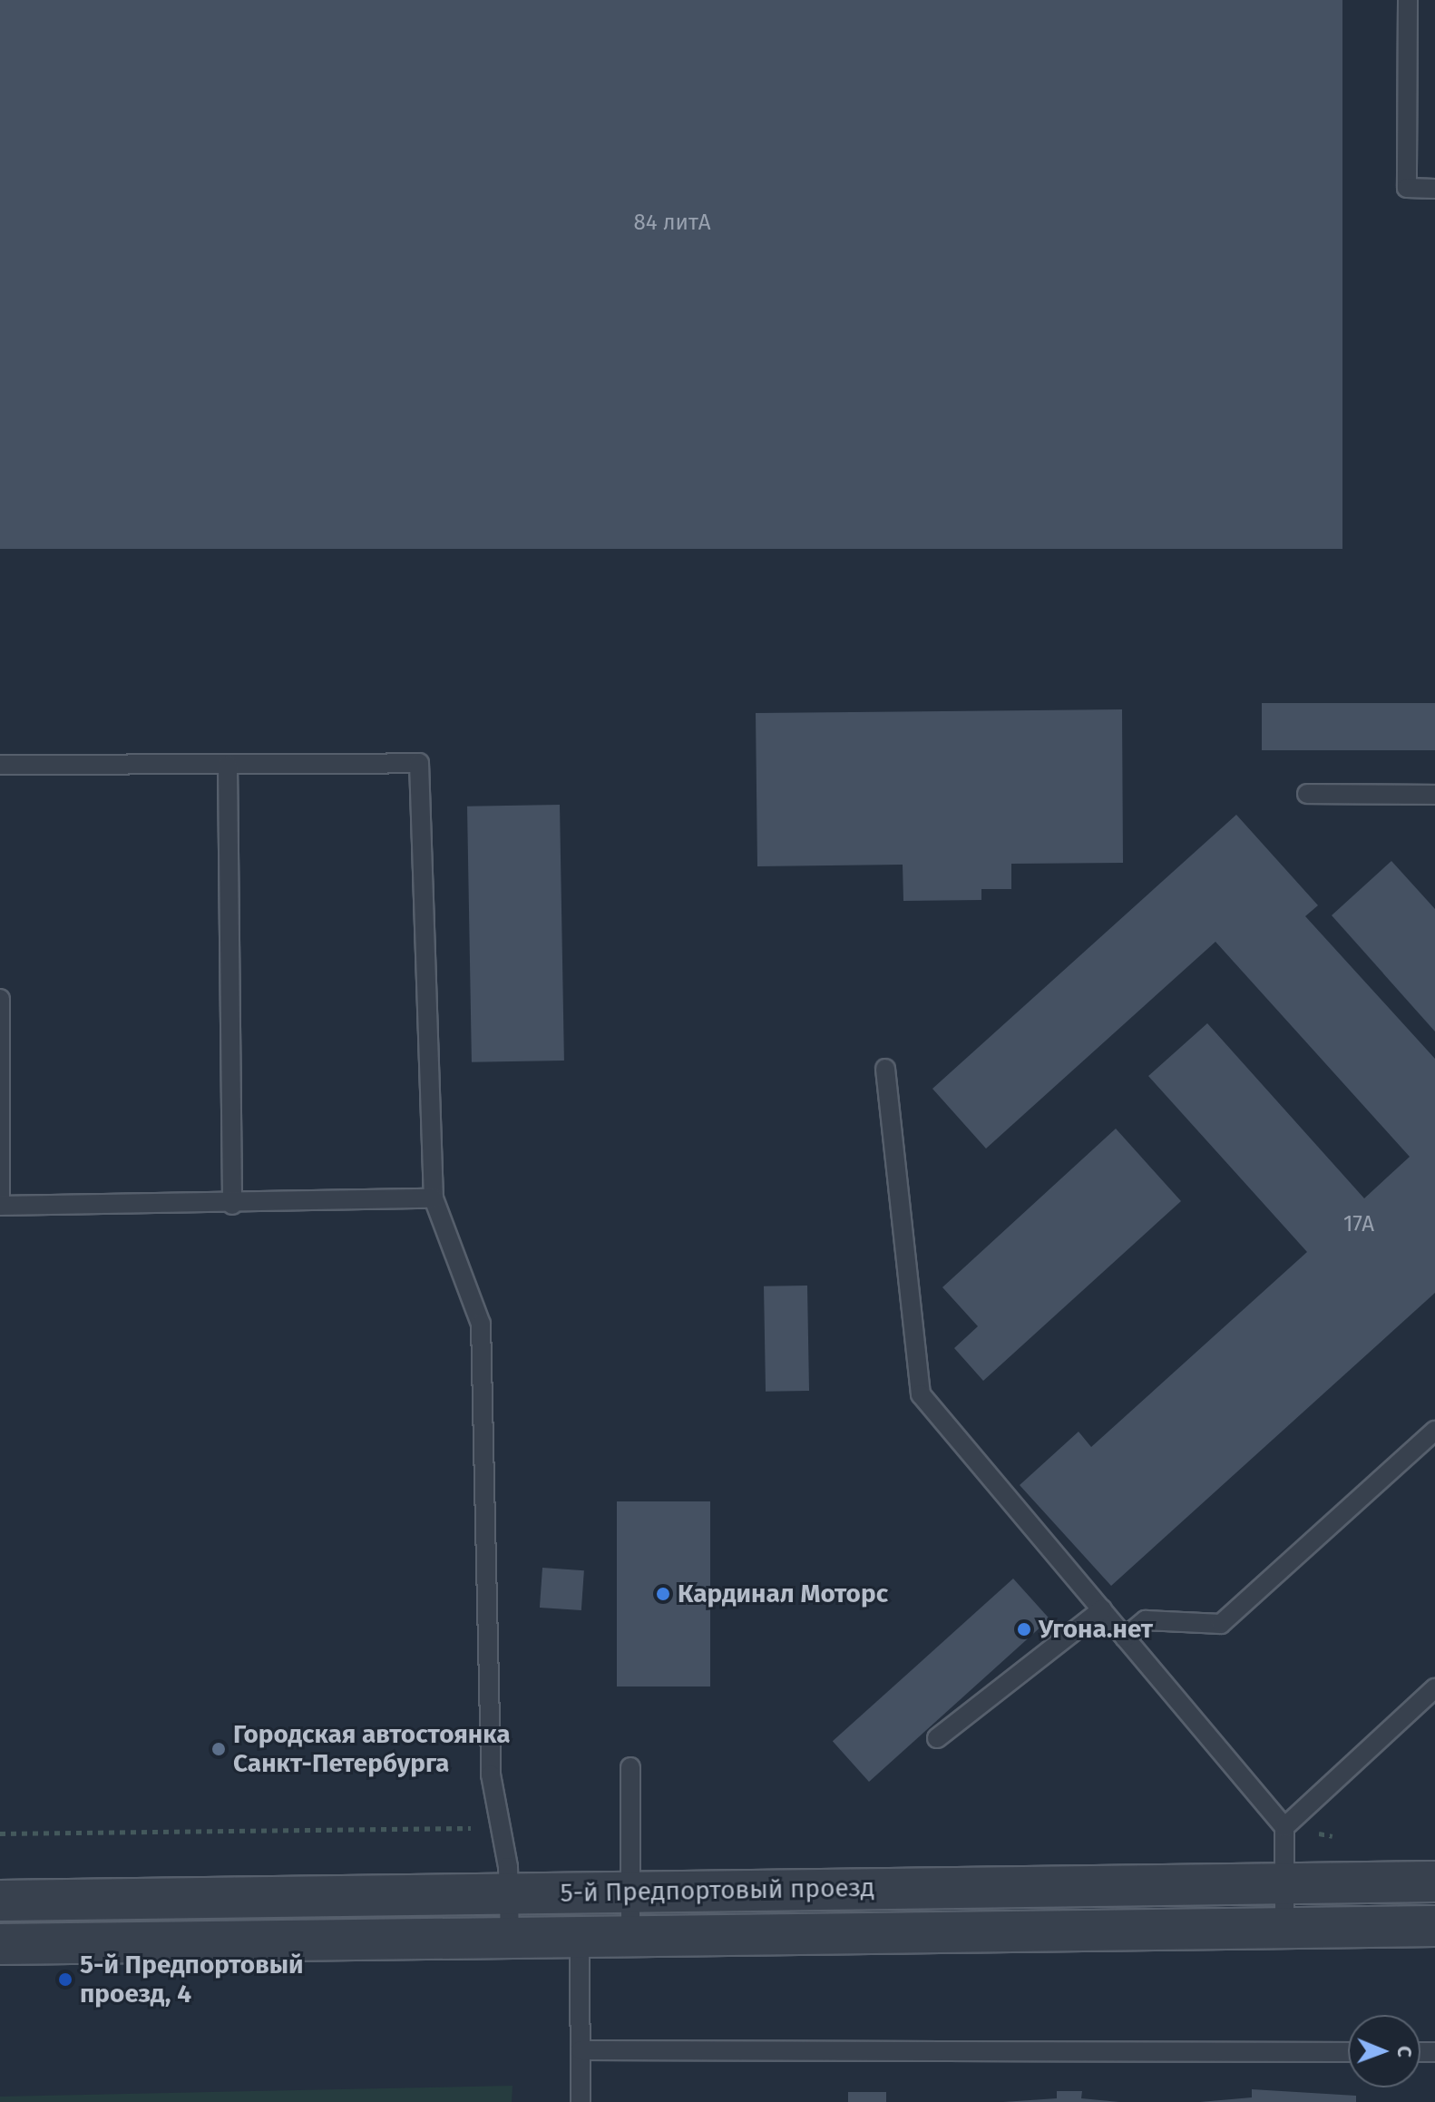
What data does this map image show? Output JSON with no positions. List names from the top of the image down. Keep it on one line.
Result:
{"streets":{"street":["5-й Предпортовый проезд"]},"places":["Кардинал Моторс","Угона.нет","Городская автостоянка Санкт-Петербурга","5-й Предпортовый проезд, 4"],"house_numbers":["84 литА","17А"],"north":"right"}
